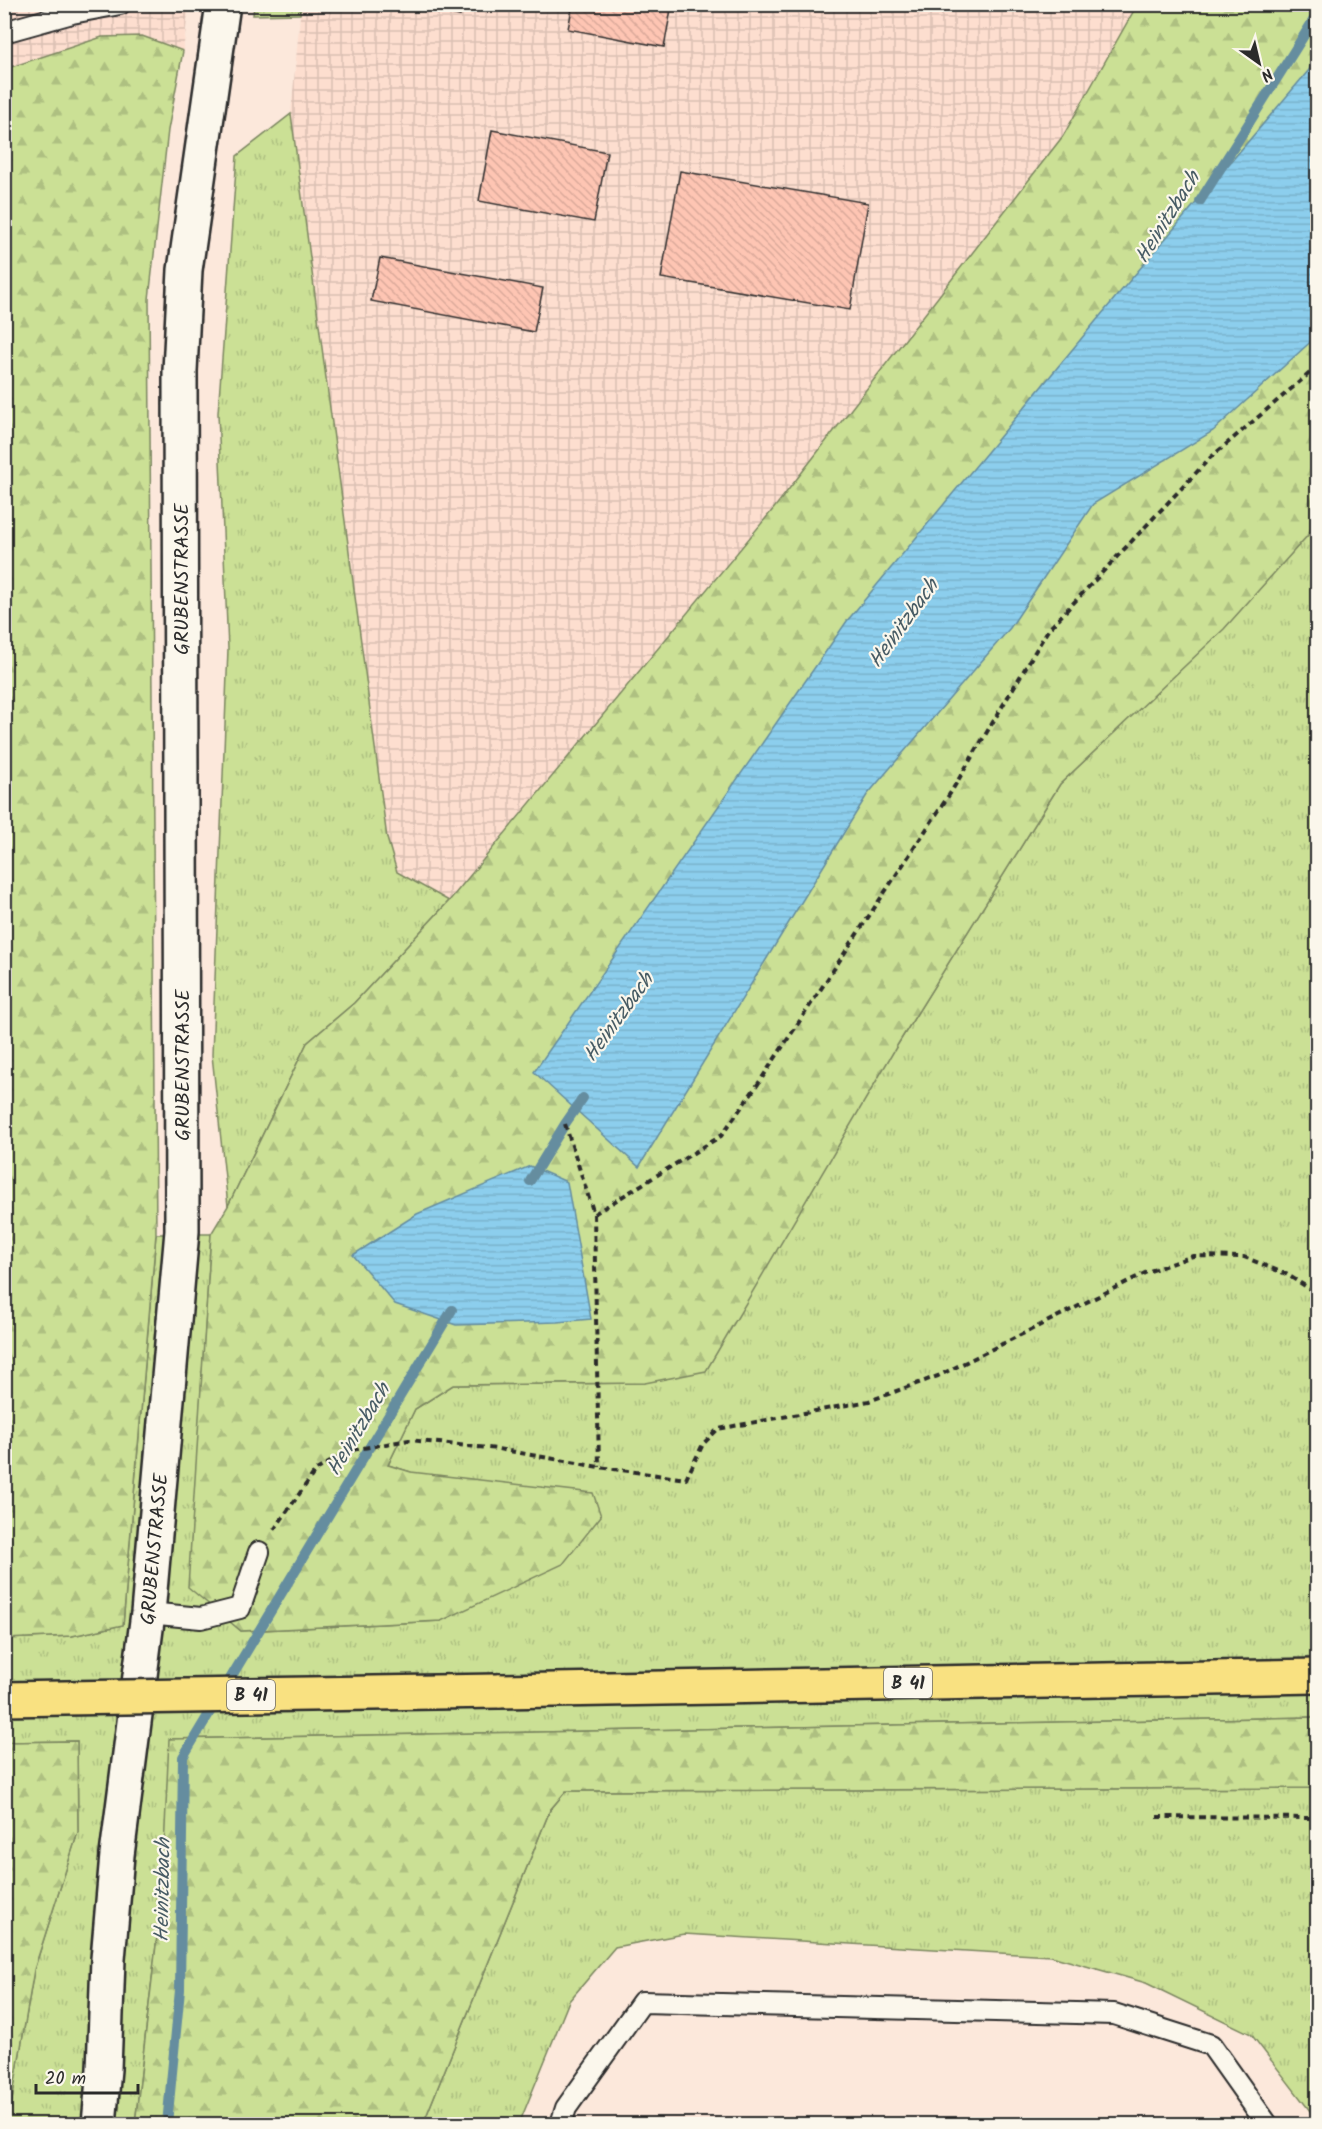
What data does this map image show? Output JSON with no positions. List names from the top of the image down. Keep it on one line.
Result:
{"streets":{"highway":["B 41"],"street":["GRUBENSTRASSE"]},"water":["Heinitzbach"],"scale_bar":"20 m","north":"bottom right"}
